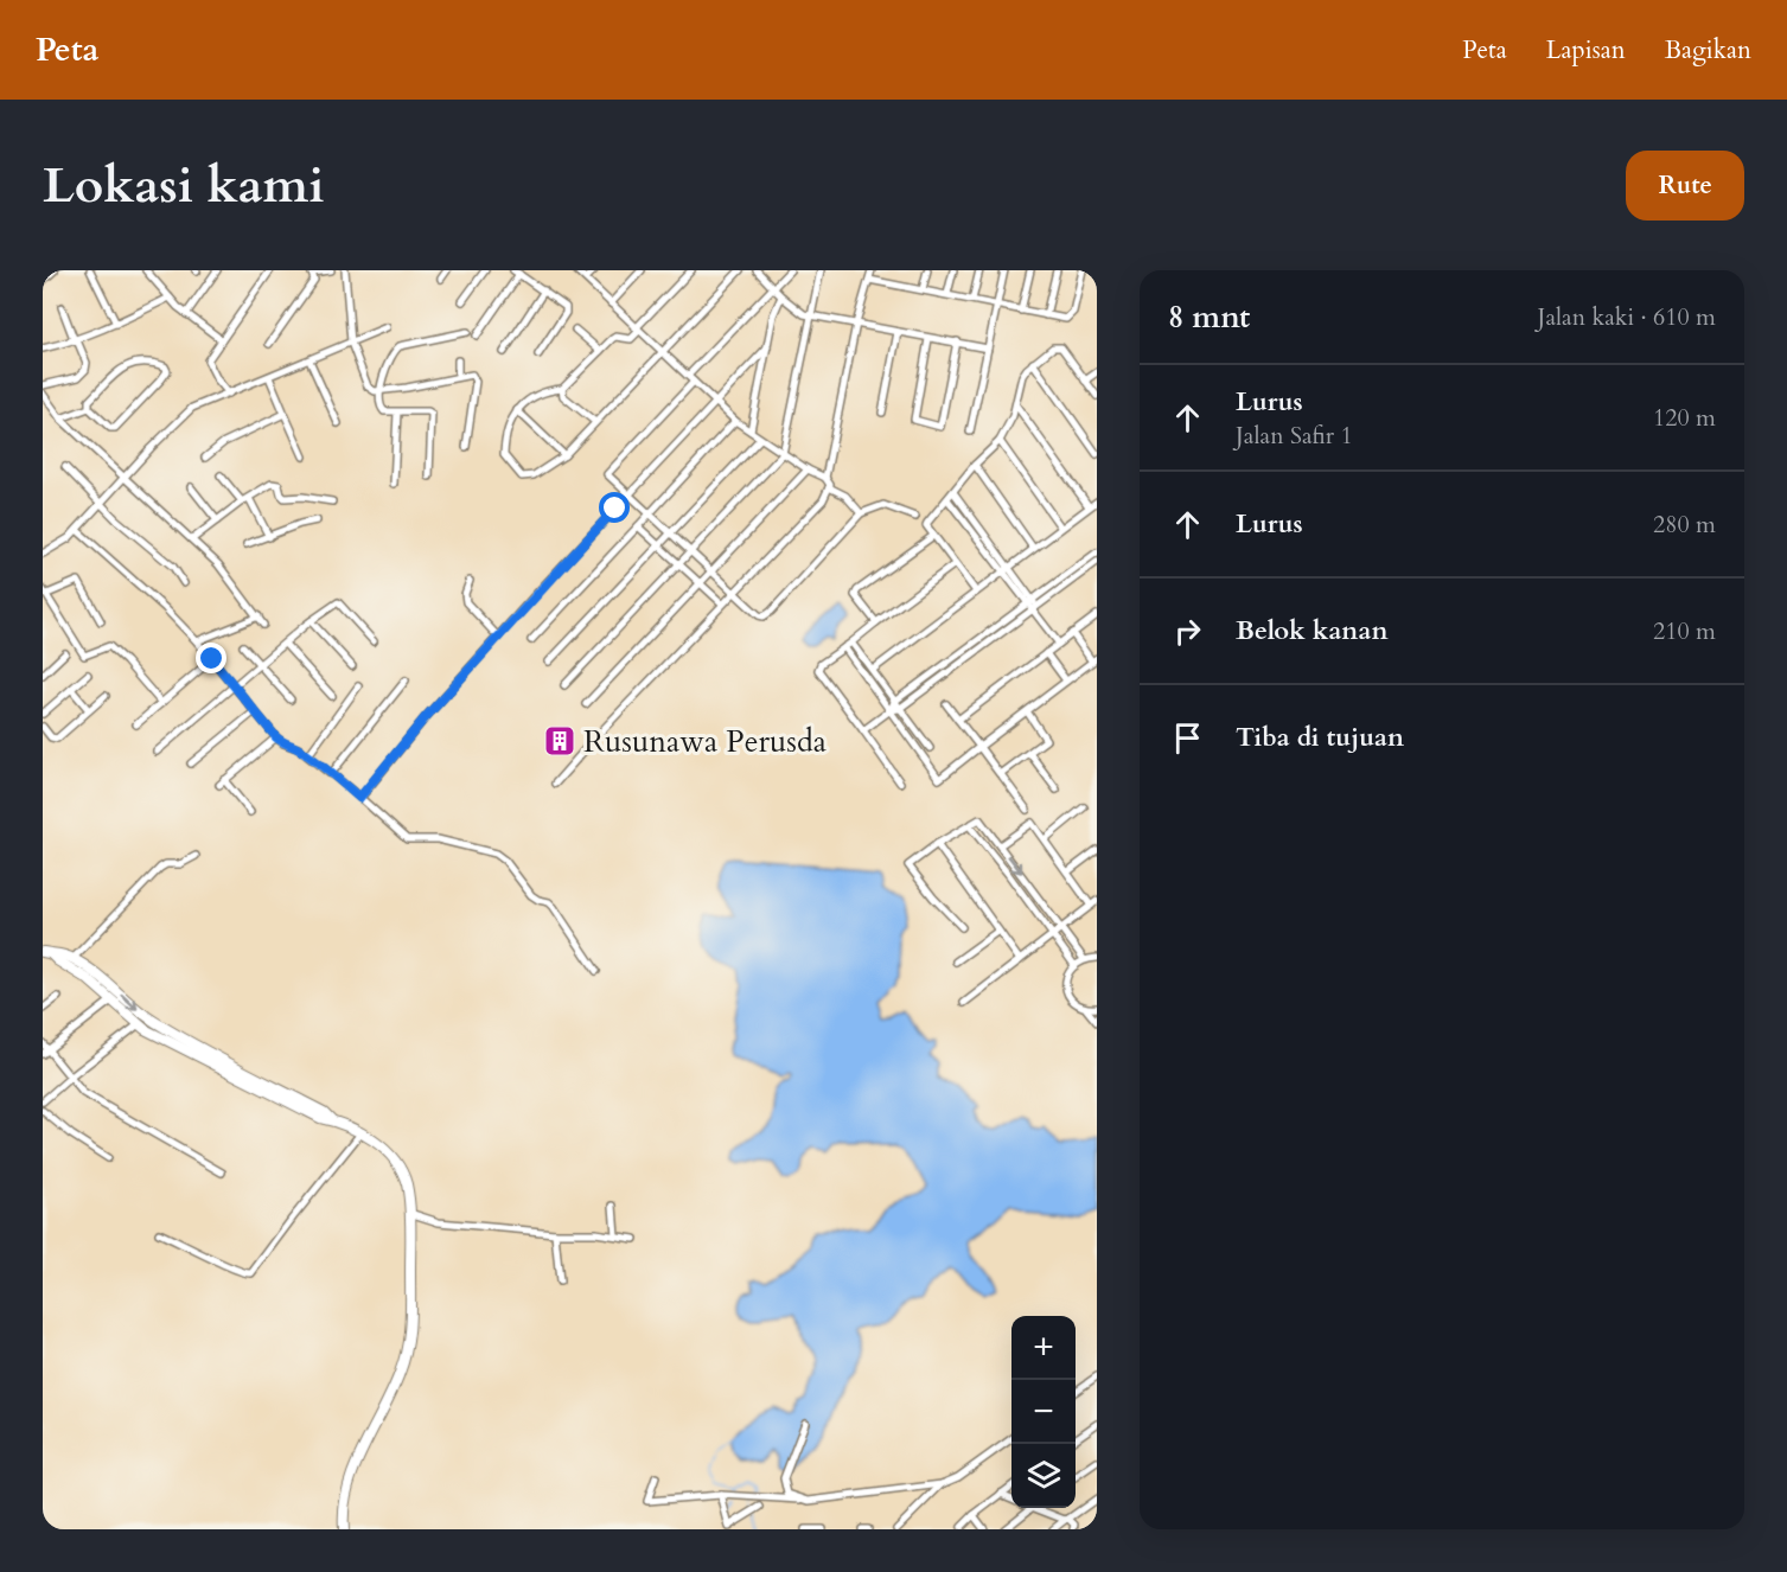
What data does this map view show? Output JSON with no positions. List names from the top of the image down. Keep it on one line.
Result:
{"places":{"building":["Rusunawa Perusda"]},"page":{"header":"Peta","nav":["Peta","Lapisan","Bagikan"],"buttons":"Rute","title":"Lokasi kami","heading":["8 mnt","Jalan kaki · 610 m"],"list":[["Lurus","Jalan Safir 1","120 m"],["Lurus","280 m"],["Belok kanan","210 m"],"Tiba di tujuan"],"map_buttons":["+","−"]}}
